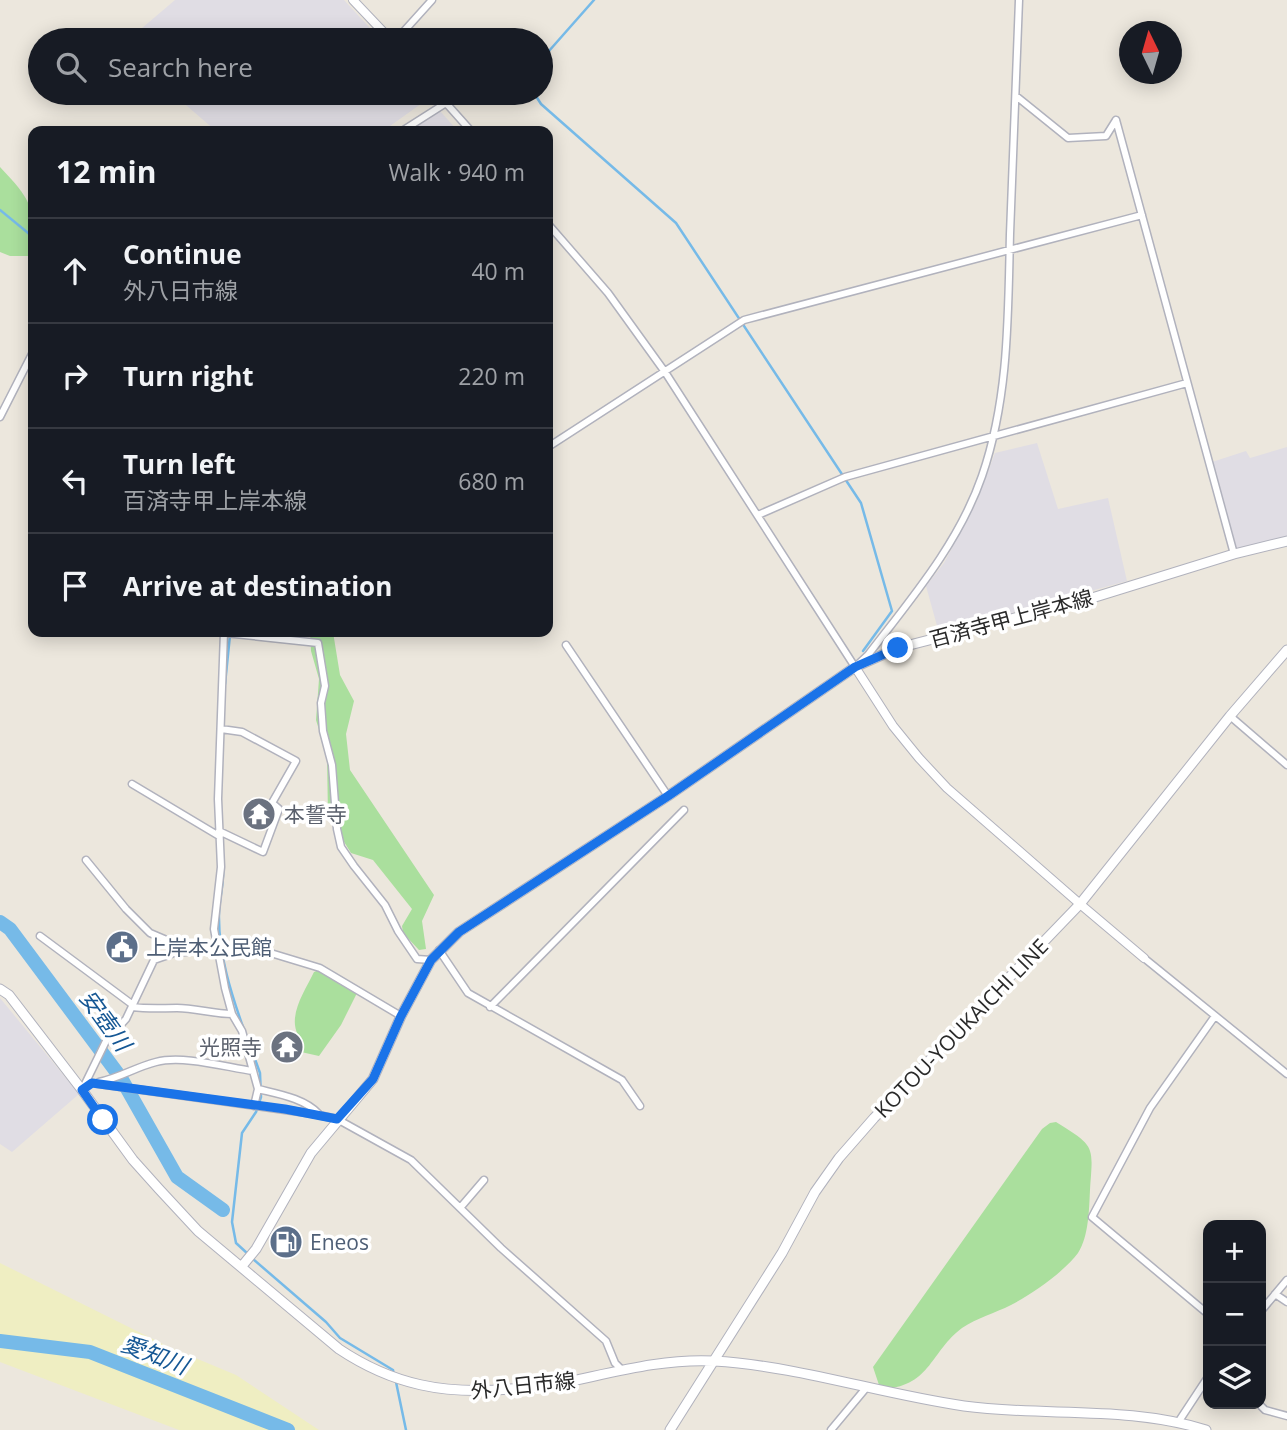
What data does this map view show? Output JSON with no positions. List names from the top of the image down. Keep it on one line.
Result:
{"streets":{"main road":["百済寺甲上岸本線","KOTOU-YOUKAICHI LINE","外八日市線"]},"crossings":[["百済寺甲上岸本線","外八日市線"],["KOTOU-YOUKAICHI LINE","外八日市線"]],"water":["安壺川","愛知川"],"places":{"temple":["本誓寺","光照寺"],"public building":["上岸本公民館"],"fuel station":["Eneos"]},"north":"top","page":{"search":"Search here","heading":["12 min","Walk · 940 m"],"list":[["Continue","外八日市線","40 m"],["Turn right","220 m"],["Turn left","百済寺甲上岸本線","680 m"],"Arrive at destination"],"map_buttons":["+","−"]}}
